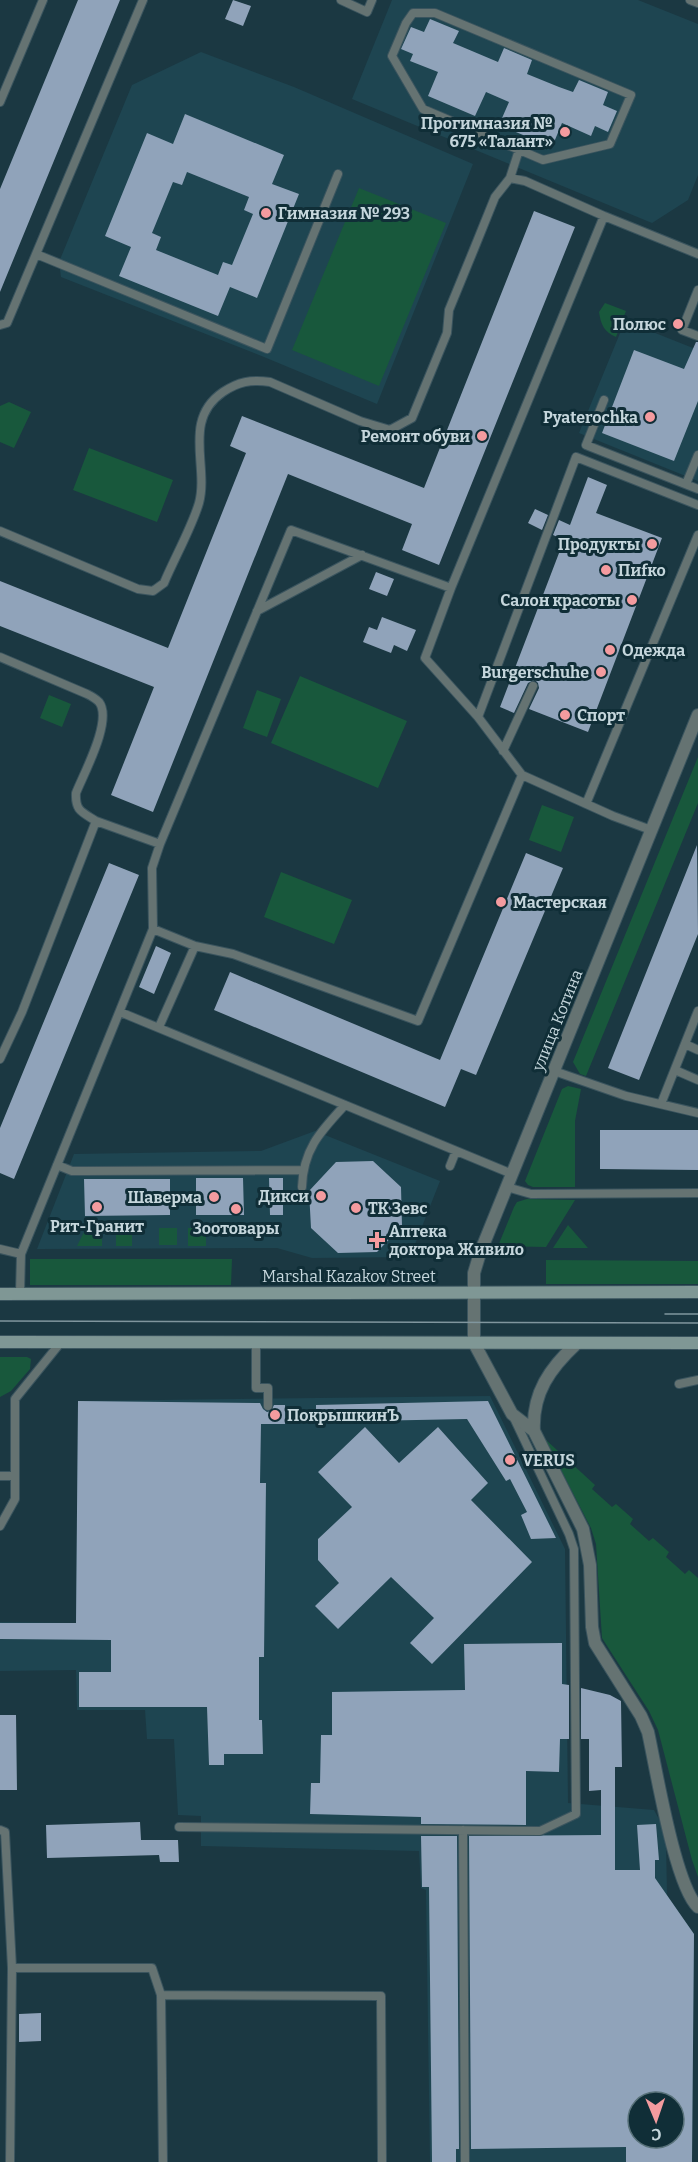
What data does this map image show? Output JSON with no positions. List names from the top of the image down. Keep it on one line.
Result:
{"streets":{"main road":["Marshal Kazakov Street"],"street":["улица Котина"]},"crossings":[["улица Котина","Marshal Kazakov Street"]],"places":{"other":["Прогимназия № 675 «Талант»","Гимназия № 293","Полюс","Pyaterochka","Ремонт обуви","Продукты","Пиfко","Салон красоты","Одежда","Burgerschuhe","Спорт","Мастерская","Дикси","Шаверма","Рит-Гранит","ТК Зевс","Зоотовары","ПокрышкинЪ","VERUS"],"health":["Аптека доктора Живило"]},"north":"bottom"}
